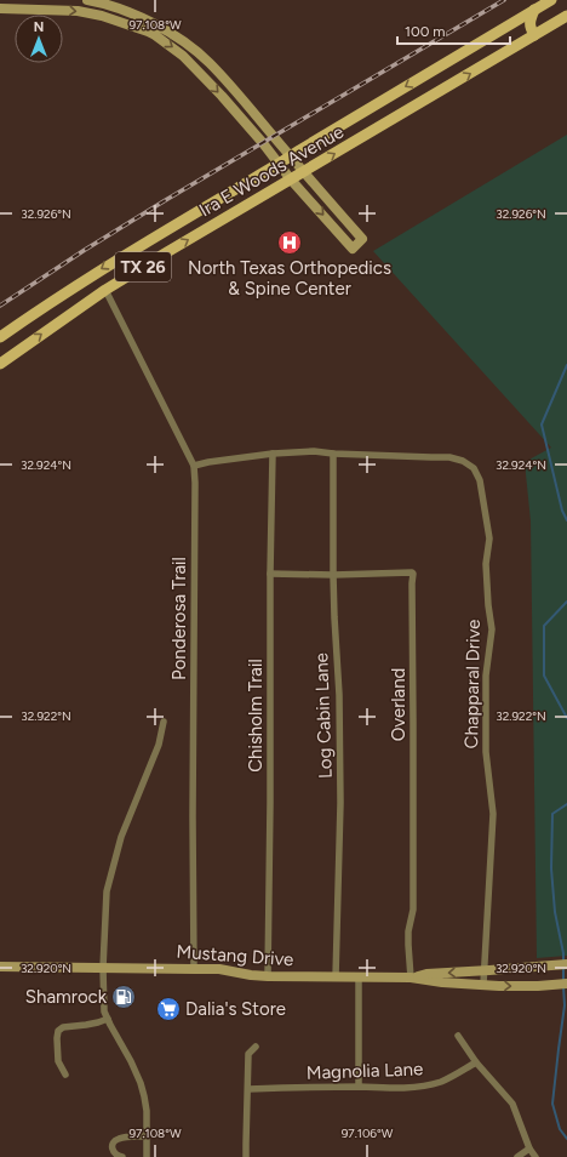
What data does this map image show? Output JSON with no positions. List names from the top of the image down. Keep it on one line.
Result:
{"streets":{"main road":["Ira E Woods Avenue","TX 26","Mustang Drive"],"street":["Ponderosa Trail","Chapparal Drive","Overland","Chisholm Trail","Log Cabin Lane","Magnolia Lane"]},"crossings":[["Ira E Woods Avenue","Ponderosa Trail"],["Ponderosa Trail","Chapparal Drive"],["Ponderosa Trail","Mustang Drive"],["Chapparal Drive","Chisholm Trail"],["Chapparal Drive","Log Cabin Lane"],["Chapparal Drive","Mustang Drive"],["Overland","Chisholm Trail"],["Overland","Log Cabin Lane"],["Overland","Mustang Drive"],["Chisholm Trail","Mustang Drive"],["Log Cabin Lane","Mustang Drive"]],"places":{"hospital":["North Texas Orthopedics & Spine Center"],"fuel station":["Shamrock"],"supermarket":["Dalia's Store"]},"scale_bar":"100 m","north":"top","coordinates":["97.108°W","32.926°N","32.924°N","32.922°N","32.920°N","97.106°W"]}
